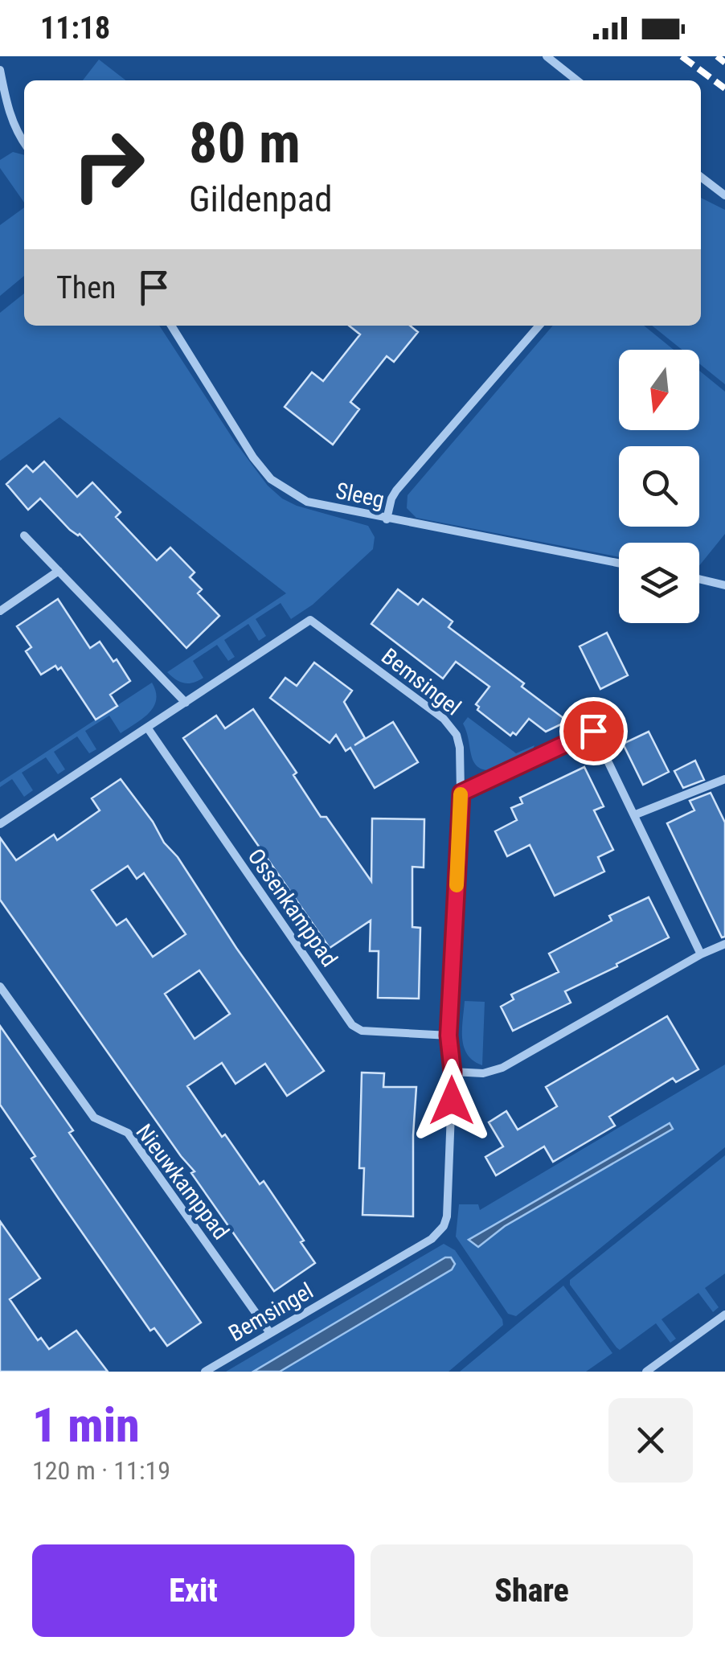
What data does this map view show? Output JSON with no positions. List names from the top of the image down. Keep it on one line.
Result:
{"streets":{"street":["Sleeg","Bemsingel","Ossenkamppad","Nieuwkamppad"]},"crossings":[["Bemsingel","Ossenkamppad"],["Bemsingel","Nieuwkamppad"]],"north":"bottom","page":{"status":"11:18","turn":["80 m","Gildenpad"],"then":"Then","heading":["1 min","120 m · 11:19"],"buttons":["Exit","Share"]}}
